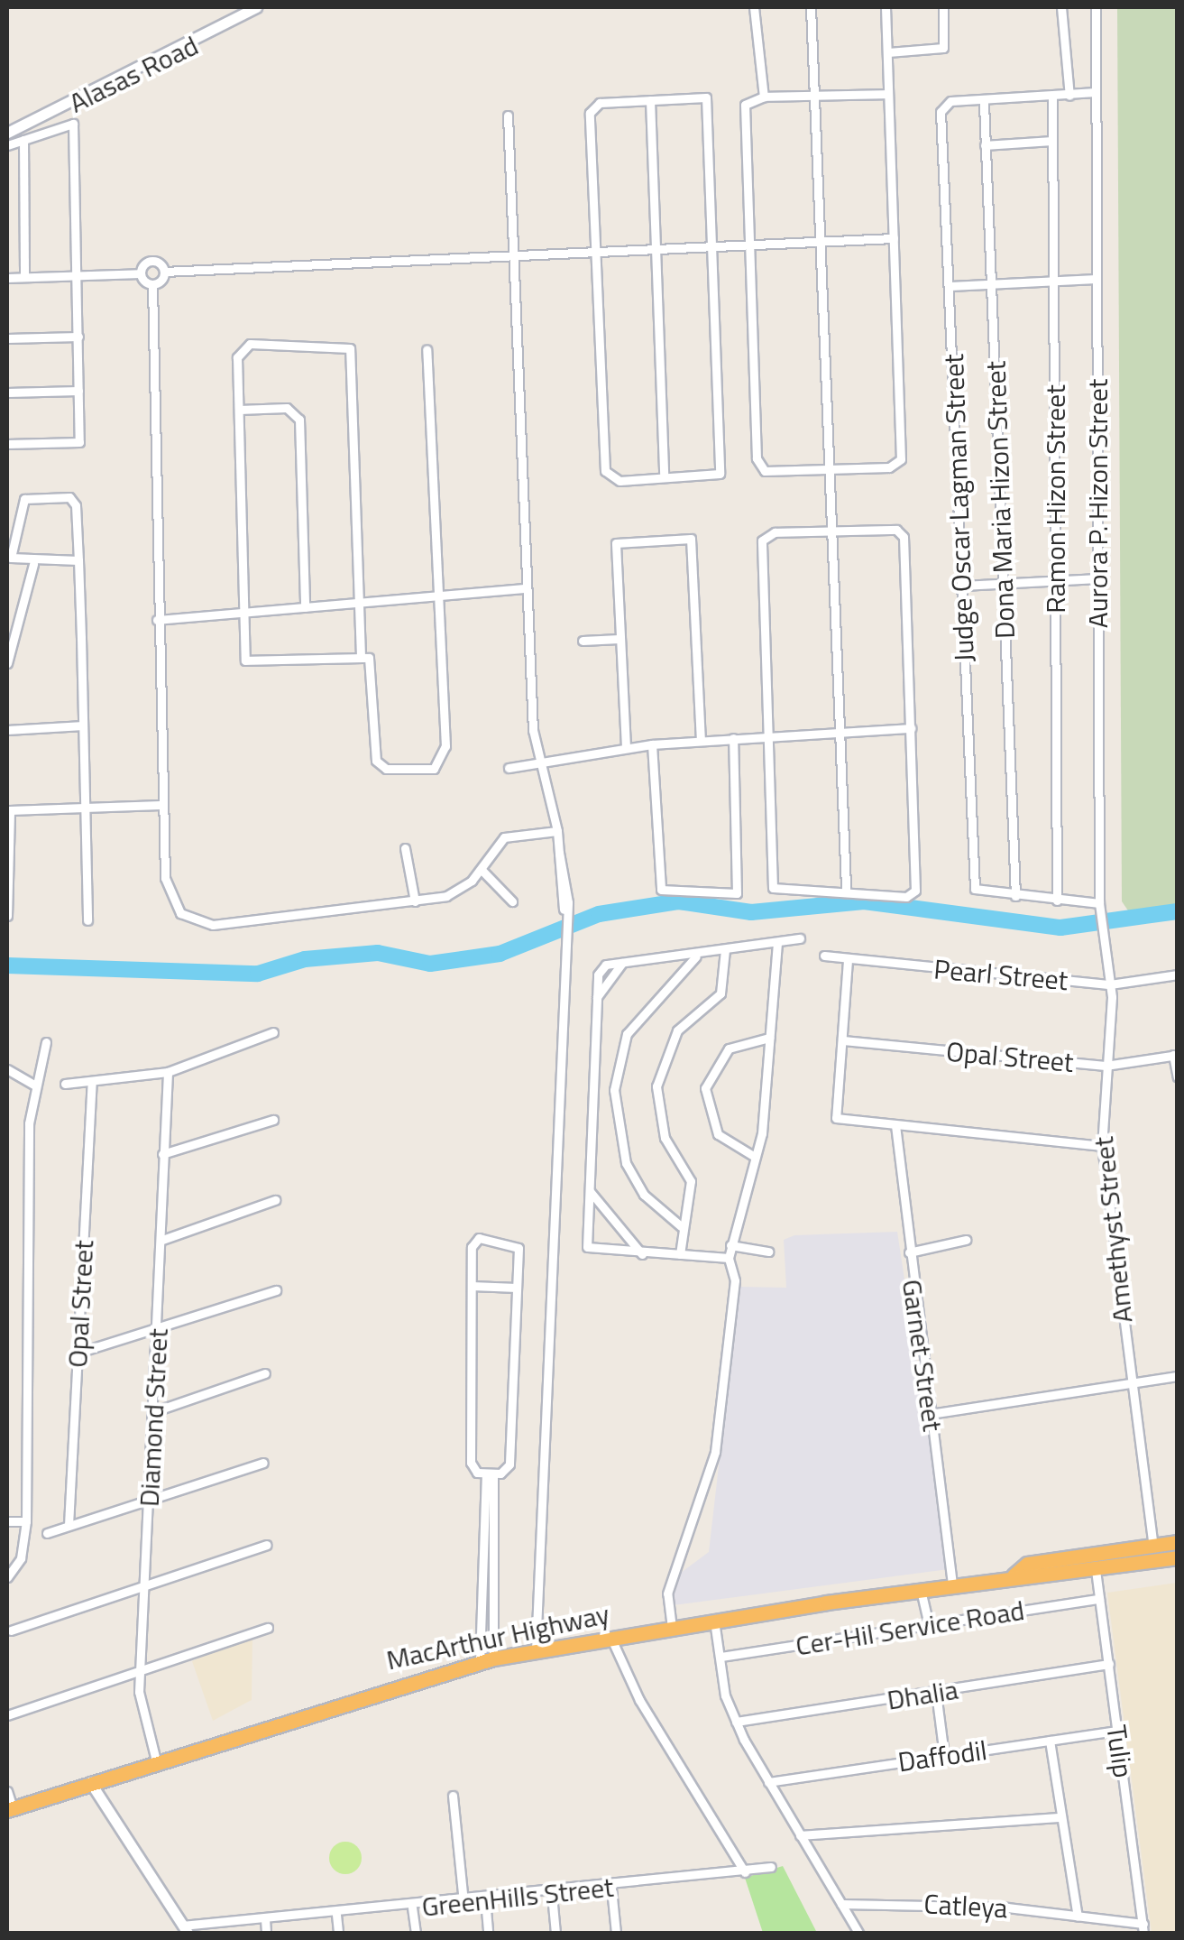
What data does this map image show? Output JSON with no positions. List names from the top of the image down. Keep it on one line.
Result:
{"streets":{"highway":["MacArthur Highway"],"street":["Alasas Road","Ramon Hizon Street","Dona Maria Hizon Street","Aurora P. Hizon Street","Judge Oscar Lagman Street","Pearl Street","Opal Street","Amethyst Street","Garnet Street","Diamond Street","Cer-Hil Service Road","Dhalia","Tulip","Daffodil","GreenHills Street","Catleya"]},"crossings":[["Dona Maria Hizon Street","Judge Oscar Lagman Street"],["Aurora P. Hizon Street","Amethyst Street"],["Pearl Street","Amethyst Street"],["Opal Street","Amethyst Street"],["Amethyst Street","MacArthur Highway"],["Garnet Street","MacArthur Highway"],["Diamond Street","MacArthur Highway"],["Cer-Hil Service Road","Tulip"],["MacArthur Highway","Tulip"],["Dhalia","Tulip"],["Tulip","Daffodil"],["Tulip","Catleya"]]}
